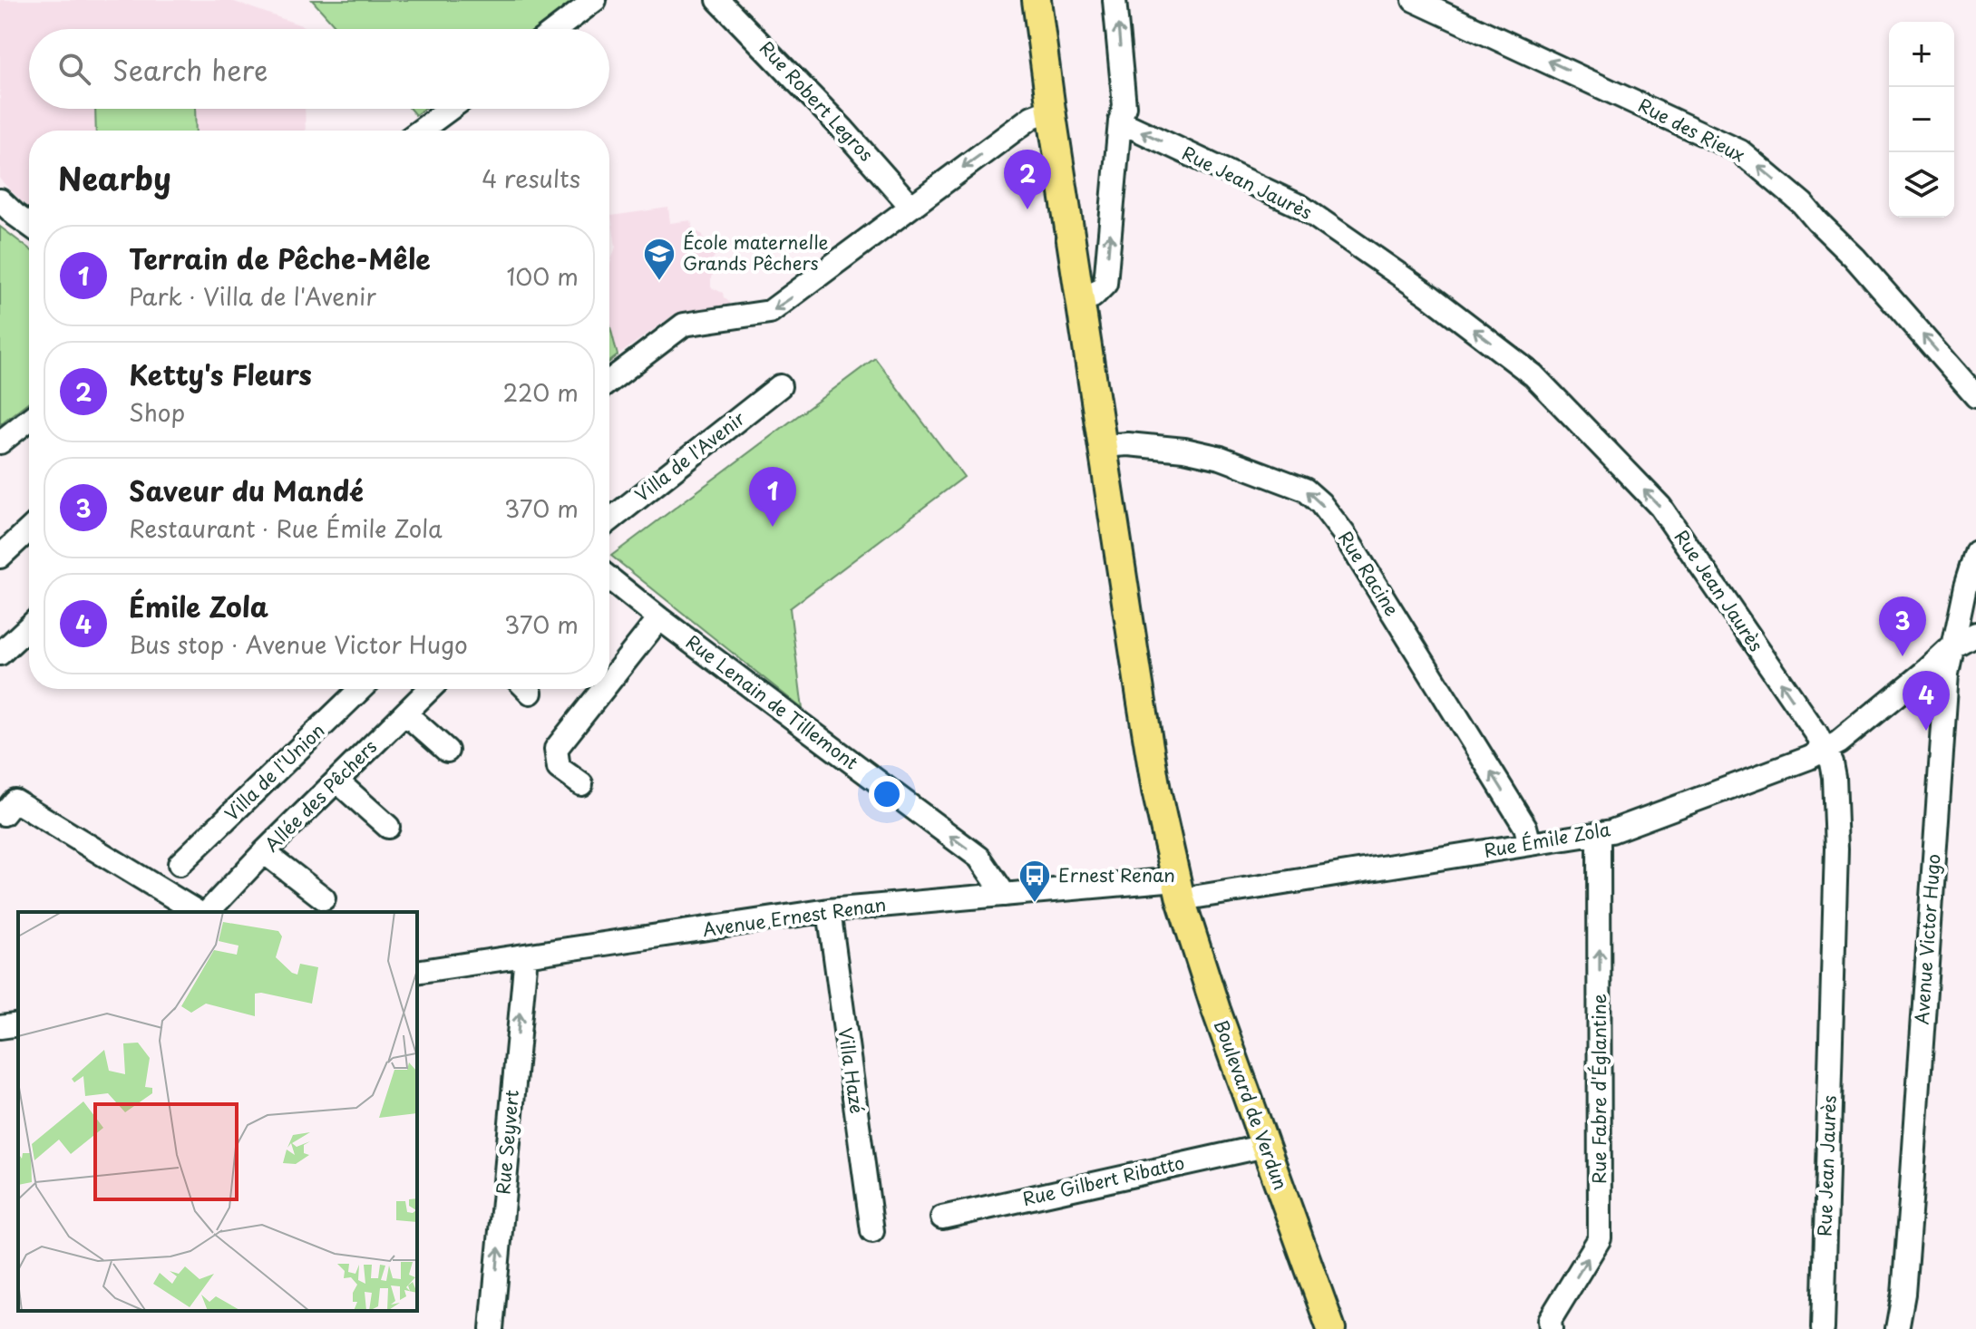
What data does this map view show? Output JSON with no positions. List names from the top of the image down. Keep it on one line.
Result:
{"streets":{"main road":["Boulevard de Verdun"],"street":["Rue Robert Legros","Rue des Rieux","Rue Jean Jaurès","Villa de l'Avenir","Rue Racine","Rue Lenain de Tillemont","Villa de l'Union","Allée des Pêchers","Rue Émile Zola","Avenue Ernest Renan","Avenue Victor Hugo","Villa Hazé","Rue Fabre d'Églantine","Rue Seyvert","Rue Gilbert Ribatto"]},"crossings":[["Rue Jean Jaurès","Rue Émile Zola"],["Rue Racine","Rue Émile Zola"],["Rue Racine","Boulevard de Verdun"],["Rue Lenain de Tillemont","Avenue Ernest Renan"],["Rue Émile Zola","Avenue Ernest Renan"],["Rue Émile Zola","Avenue Victor Hugo"],["Rue Émile Zola","Rue Fabre d'Églantine"],["Rue Émile Zola","Boulevard de Verdun"],["Avenue Ernest Renan","Villa Hazé"],["Avenue Ernest Renan","Boulevard de Verdun"],["Avenue Ernest Renan","Rue Seyvert"],["Boulevard de Verdun","Rue Gilbert Ribatto"]],"one_way":["Rue des Rieux","Rue Jean Jaurès","Rue Racine","Rue Lenain de Tillemont","Rue Fabre d'Églantine","Rue Seyvert"],"places":{"school or university":["École maternelle Grands Pêchers"],"bus stop":["Ernest Renan"]},"page":{"map_buttons":["+","−"],"search":"Search here","heading":["Nearby","4 results"],"pins":["2","1","3","4"],"list":[{"mark":"1","name":"Terrain de Pêche-Mêle","note":"Park · Villa de l'Avenir","value":"100 m"},{"mark":"2","name":"Ketty's Fleurs","note":"Shop","value":"220 m"},{"mark":"3","name":"Saveur du Mandé","note":"Restaurant · Rue Émile Zola","value":"370 m"},{"mark":"4","name":"Émile Zola","note":"Bus stop · Avenue Victor Hugo","value":"370 m"}]}}
